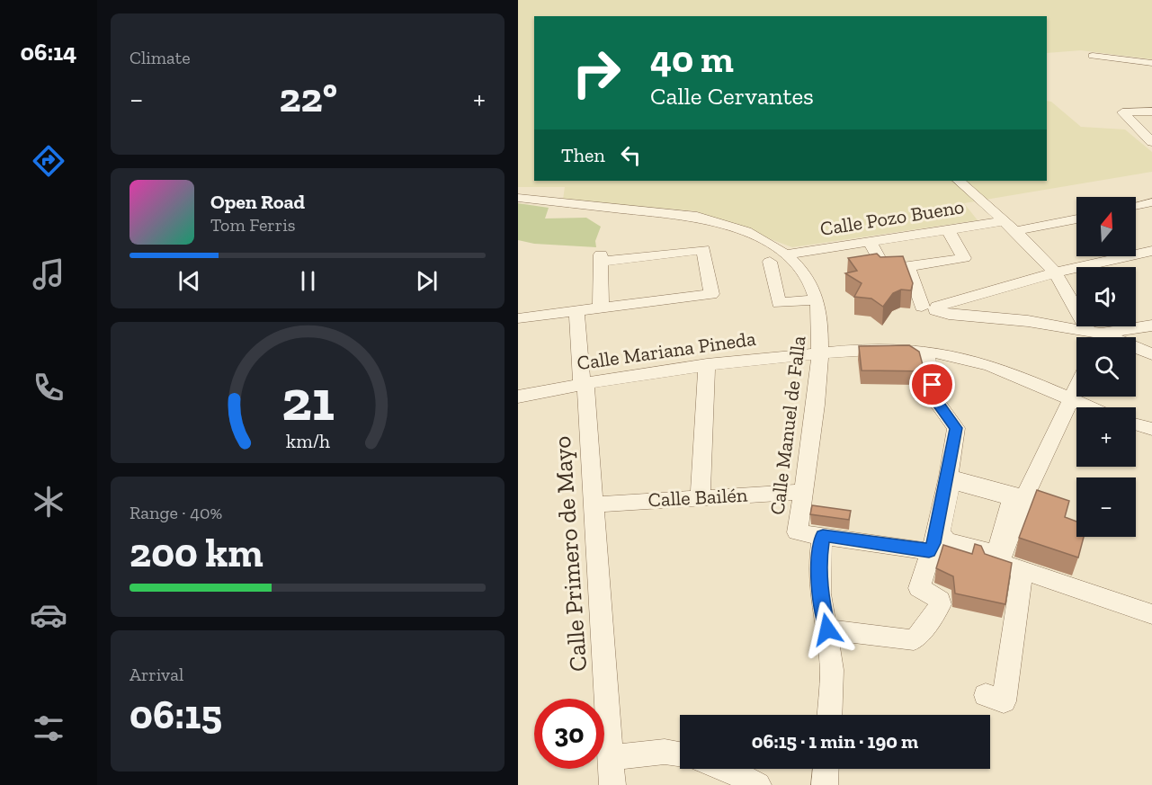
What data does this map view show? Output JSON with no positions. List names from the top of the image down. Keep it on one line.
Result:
{"streets":{"street":["Calle Pozo Bueno","Calle Mariana Pineda","Calle Manuel de Falla","Calle Bailén","Calle Primero de Mayo"]},"crossings":[["Calle Pozo Bueno","Calle Manuel de Falla"],["Calle Mariana Pineda","Calle Manuel de Falla"],["Calle Mariana Pineda","Calle Primero de Mayo"],["Calle Manuel de Falla","Calle Bailén"],["Calle Bailén","Calle Primero de Mayo"]],"north":"top","page":{"tabs":"06:14","tile":["Climate",["Range · 40%","200 km"],["Arrival","06:15"]],"turn":["40 m","Calle Cervantes"],"heat":["−","22°","+"],"then":"Then","song":["Open Road","Tom Ferris"],"map_buttons":["+","−"],"limit":"30","trip":"06:15 · 1 min · 190 m","gauge":["21","km/h"]}}
